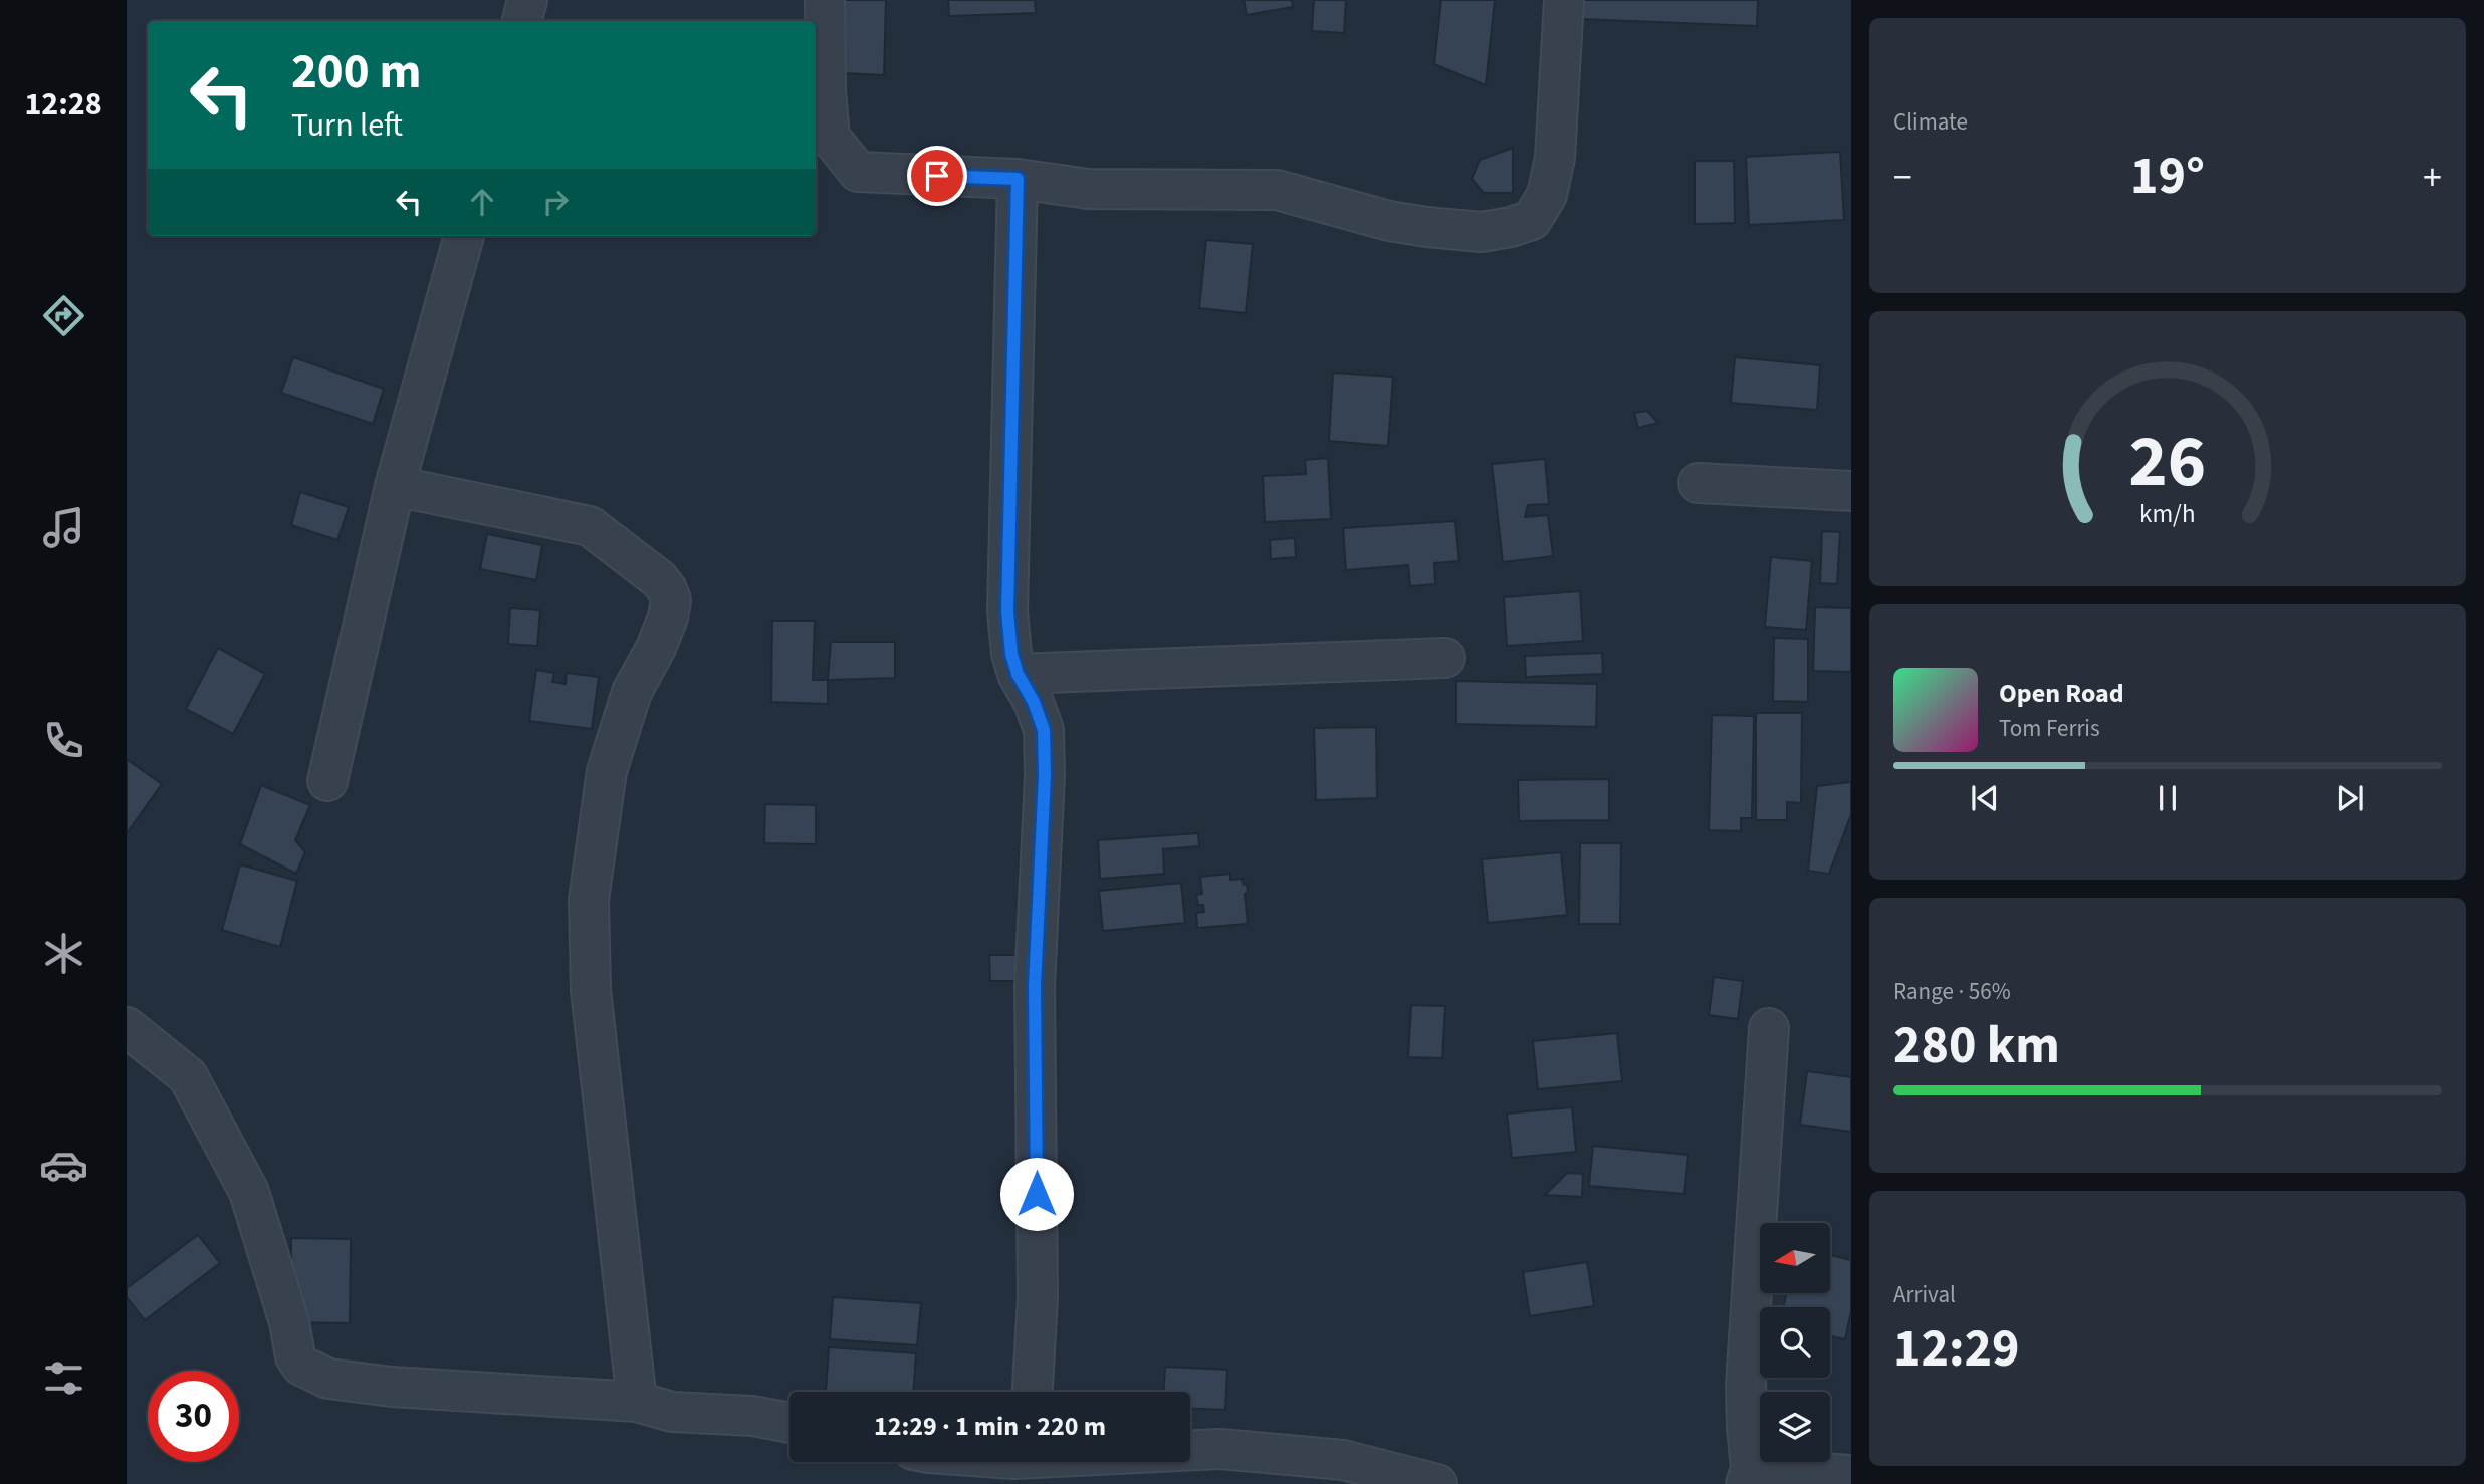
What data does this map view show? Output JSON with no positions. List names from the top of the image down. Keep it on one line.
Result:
{"north":"left","page":{"tabs":"12:28","tile":["Climate",["Range · 56%","280 km"],["Arrival","12:29"]],"turn":["200 m","Turn left"],"heat":["−","19°","+"],"song":["Open Road","Tom Ferris"],"limit":"30","trip":"12:29 · 1 min · 220 m","gauge":["26","km/h"]}}
